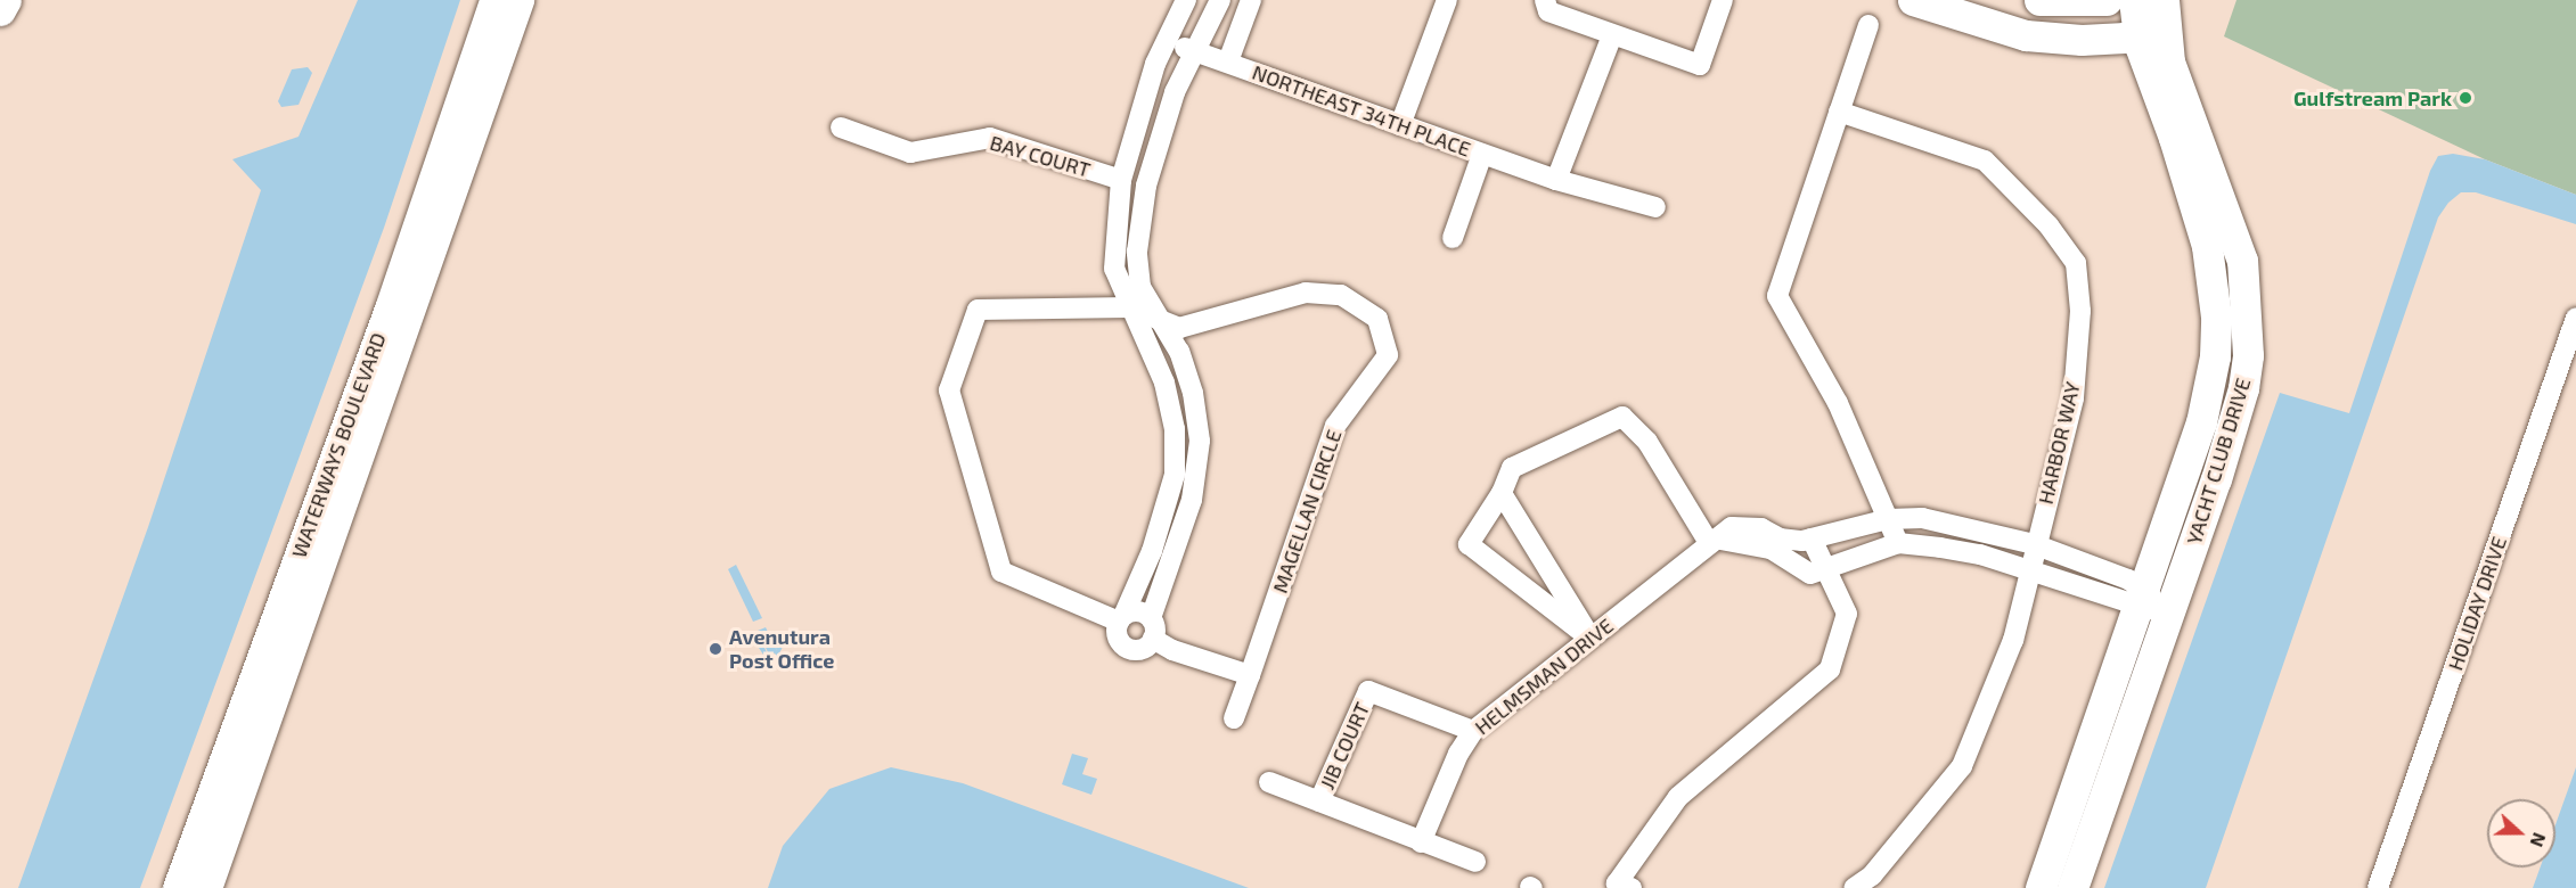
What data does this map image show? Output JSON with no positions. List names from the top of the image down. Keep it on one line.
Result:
{"streets":{"street":["NORTHEAST 34TH PLACE","BAY COURT","HARBOR WAY","WATERWAYS BOULEVARD","YACHT CLUB DRIVE","MAGELLAN CIRCLE","HOLIDAY DRIVE","HELMSMAN DRIVE","JIB COURT"]},"crossings":[["HELMSMAN DRIVE","JIB COURT"]],"places":["Gulfstream Park","Avenutura Post Office"],"north":"right"}
